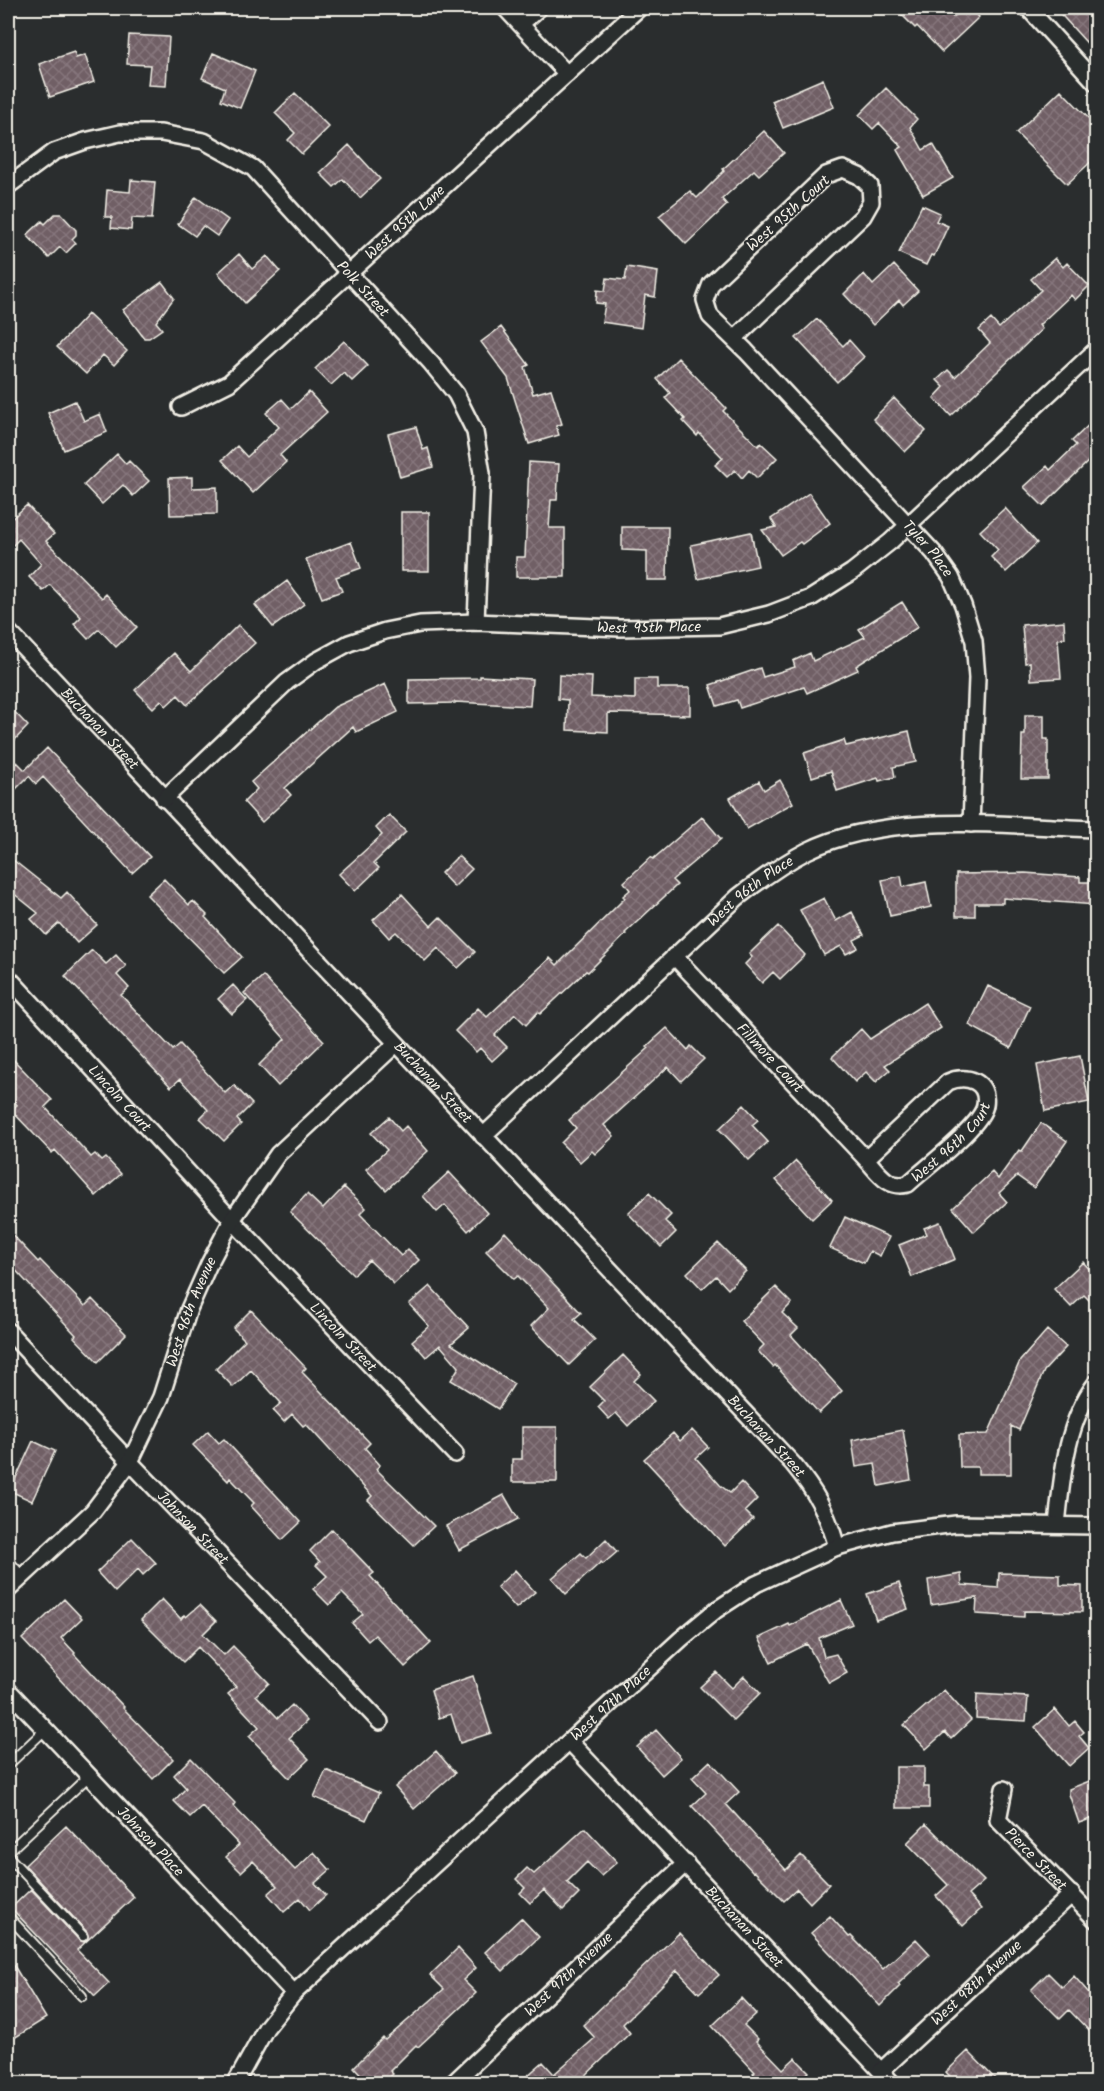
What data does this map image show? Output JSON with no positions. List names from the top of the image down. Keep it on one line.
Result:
{"streets":{"street":["West 95th Court","West 95th Lane","Polk Street","Tyler Place","West 95th Place","Buchanan Street","West 96th Place","Fillmore Court","Lincoln Court","West 96th Court","West 96th Avenue","Lincoln Street","Johnson Street","West 97th Place","Johnson Place","Pierce Street","West 97th Avenue","West 98th Avenue"]},"crossings":[["West 95th Court","Tyler Place"],["West 95th Lane","Polk Street"],["Polk Street","West 95th Place"],["Tyler Place","West 95th Place"],["Tyler Place","West 96th Place"],["West 95th Place","Buchanan Street"],["Buchanan Street","West 96th Place"],["Buchanan Street","West 96th Avenue"],["Buchanan Street","West 97th Place"],["Buchanan Street","West 97th Avenue"],["Buchanan Street","West 98th Avenue"],["West 96th Place","Fillmore Court"],["Fillmore Court","West 96th Court"],["Lincoln Court","West 96th Avenue"],["Lincoln Court","Lincoln Street"],["West 96th Avenue","Lincoln Street"],["West 96th Avenue","Johnson Street"],["West 97th Place","Johnson Place"],["Pierce Street","West 98th Avenue"]]}
